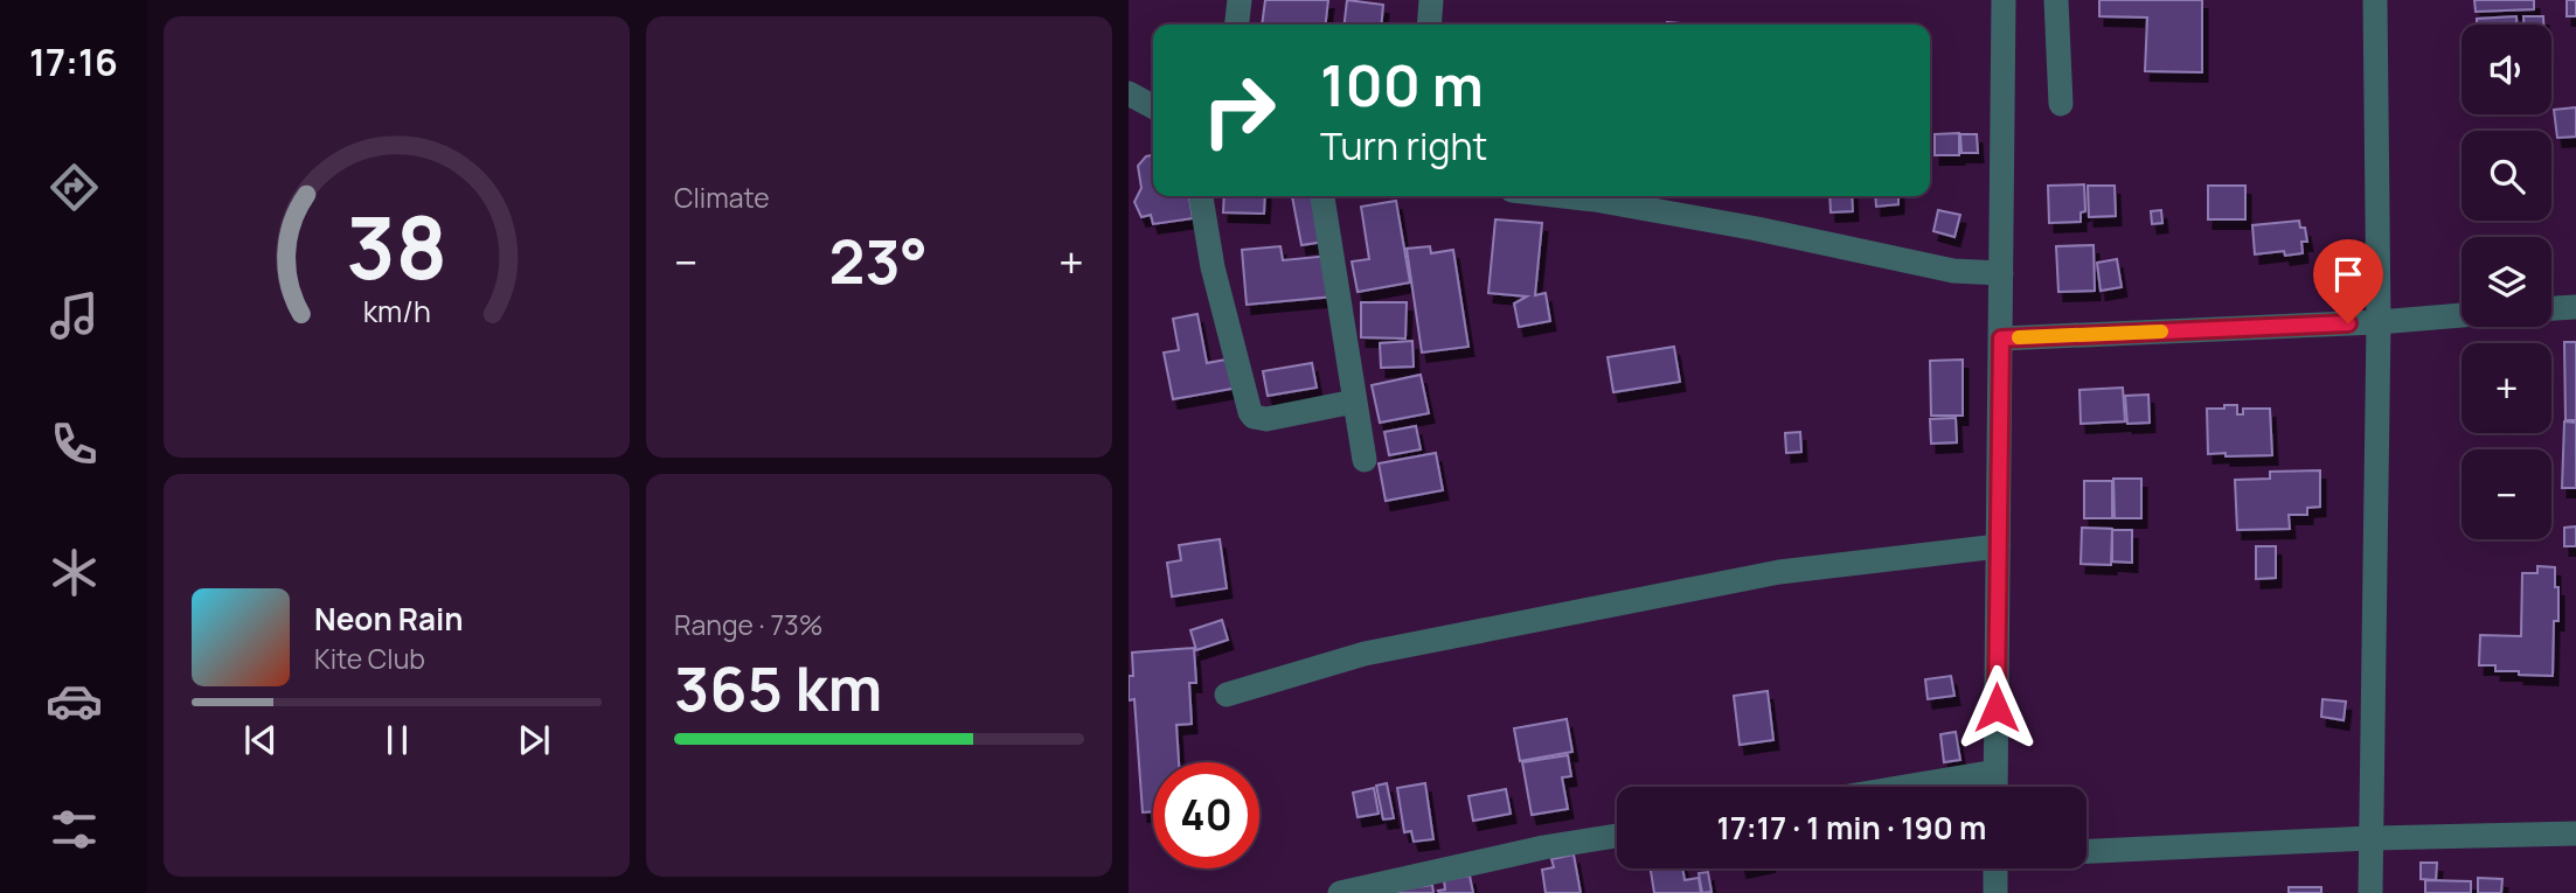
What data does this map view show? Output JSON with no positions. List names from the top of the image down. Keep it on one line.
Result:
{"page":{"tabs":"17:16","tile":["Climate",["Range · 73%","365 km"]],"map_buttons":["+","−"],"turn":["100 m","Turn right"],"heat":["−","23°","+"],"song":["Neon Rain","Kite Club"],"limit":"40","trip":"17:17 · 1 min · 190 m","gauge":["38","km/h"]}}
